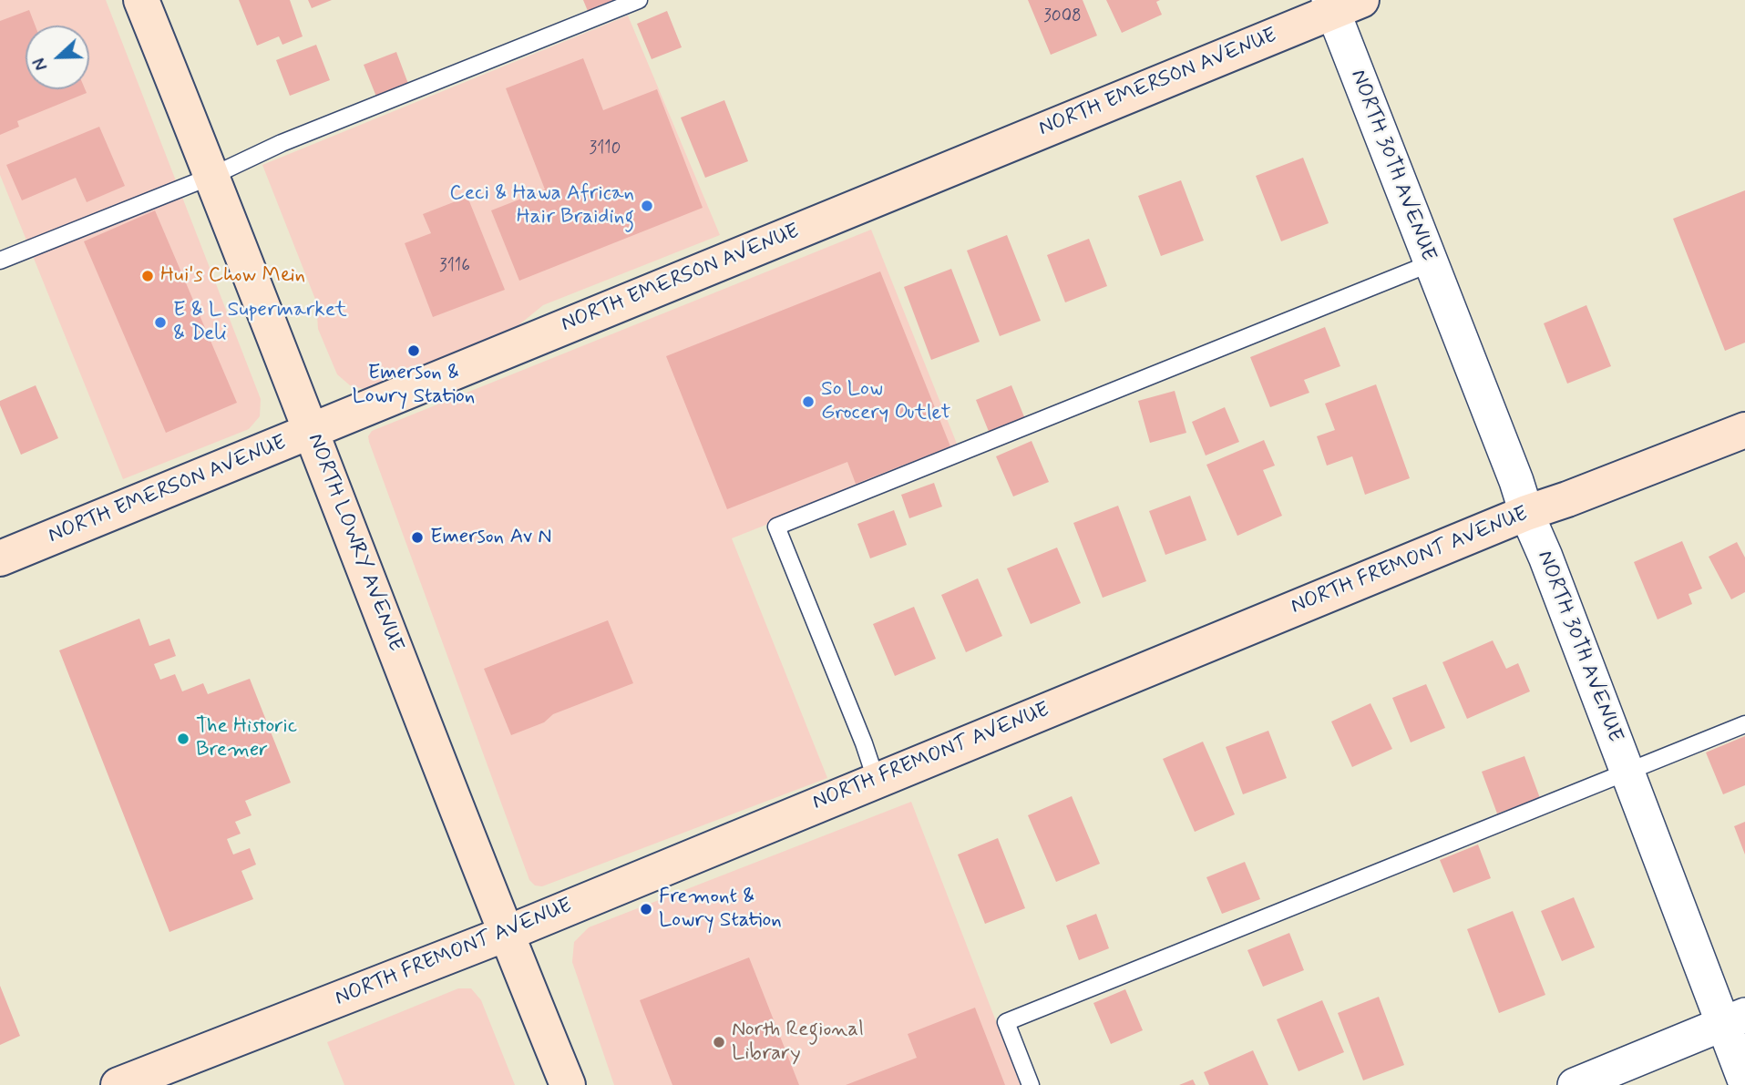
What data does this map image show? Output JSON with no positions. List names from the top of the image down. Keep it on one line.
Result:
{"streets":{"street":["NORTH EMERSON AVENUE","NORTH 30TH AVENUE","NORTH LOWRY AVENUE","NORTH FREMONT AVENUE"]},"crossings":[["NORTH EMERSON AVENUE","NORTH 30TH AVENUE"],["NORTH EMERSON AVENUE","NORTH LOWRY AVENUE"],["NORTH 30TH AVENUE","NORTH FREMONT AVENUE"],["NORTH LOWRY AVENUE","NORTH FREMONT AVENUE"]],"places":["Ceci & Hawa African Hair Braiding","Hui's Chow Mein","E & L Supermarket & Deli","Emerson & Lowry Station","So Low Grocery Outlet","Emerson Av N","The Historic Bremer","Fremont & Lowry Station","North Regional Library"],"house_numbers":["3008","3110","3116"],"north":"left"}
